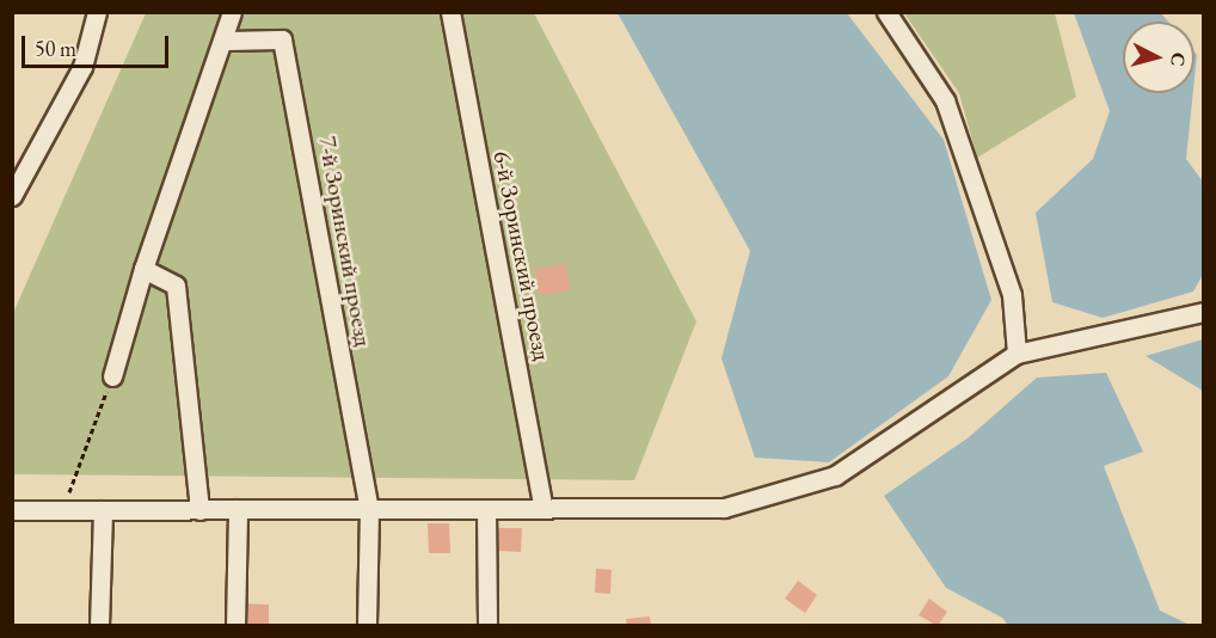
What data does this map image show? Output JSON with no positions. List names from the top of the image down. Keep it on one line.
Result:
{"streets":{"street":["7-й Зоринский проезд","6-й Зоринский проезд"]},"scale_bar":"50 m","north":"right"}
